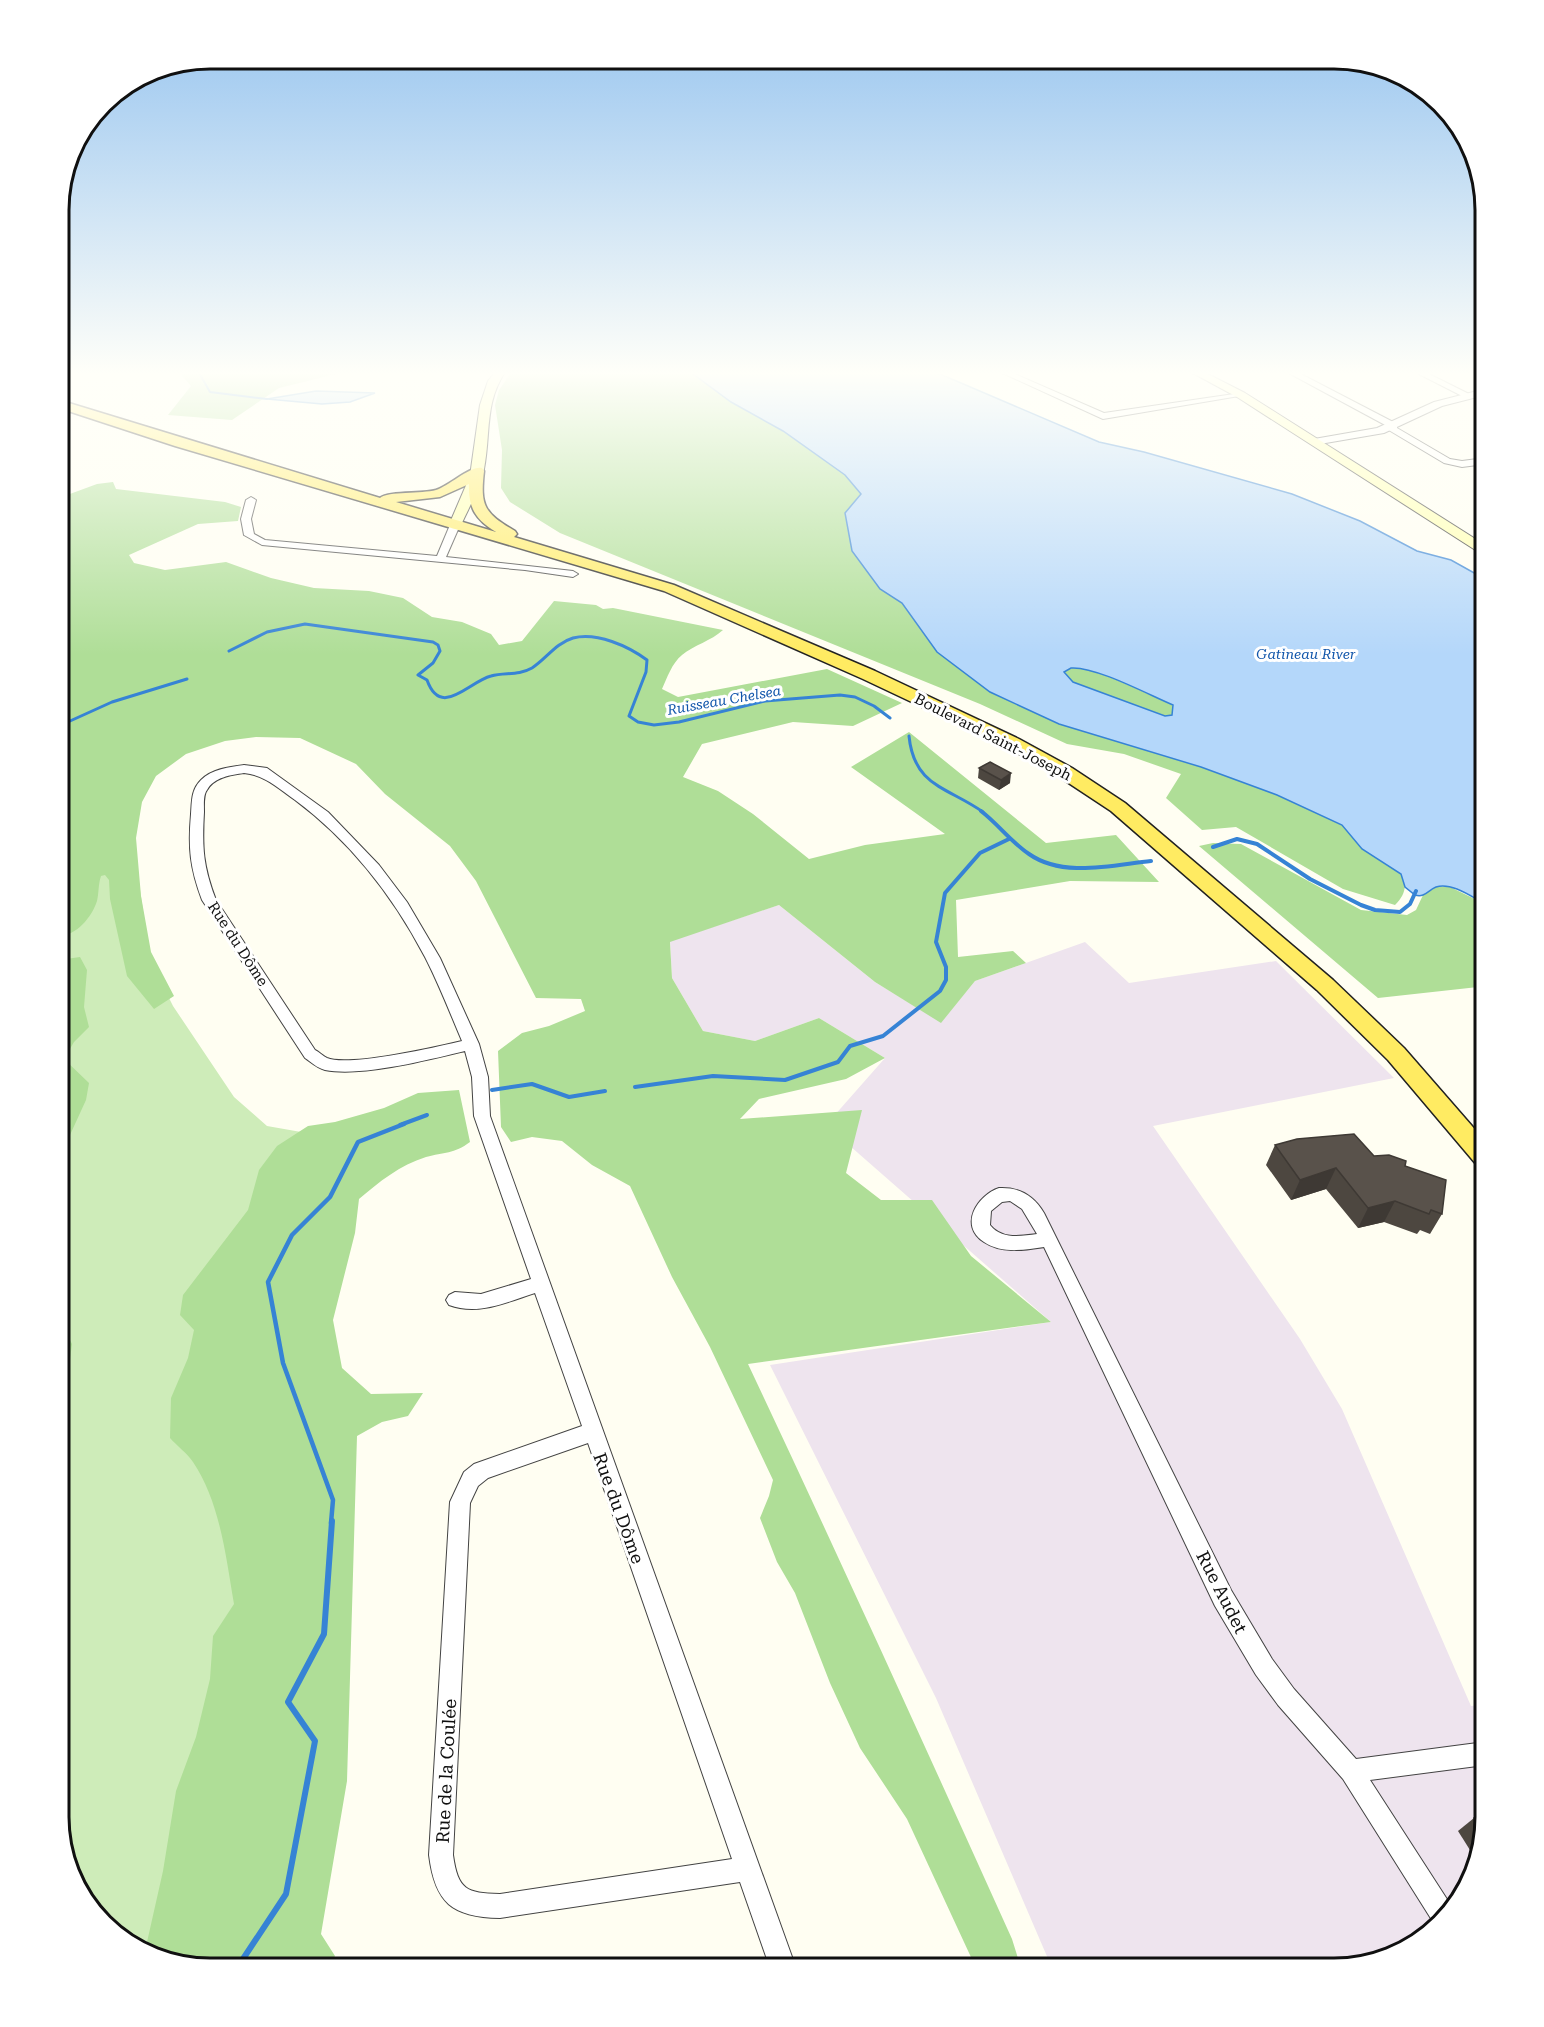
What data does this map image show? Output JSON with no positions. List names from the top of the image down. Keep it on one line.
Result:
{"streets":{"main road":["Boulevard Saint-Joseph"],"street":["Rue du Dôme","Rue Audet","Rue de la Coulée"]},"crossings":[["Rue du Dôme","Rue de la Coulée"]],"water":["Gatineau River","Ruisseau Chelsea"]}
